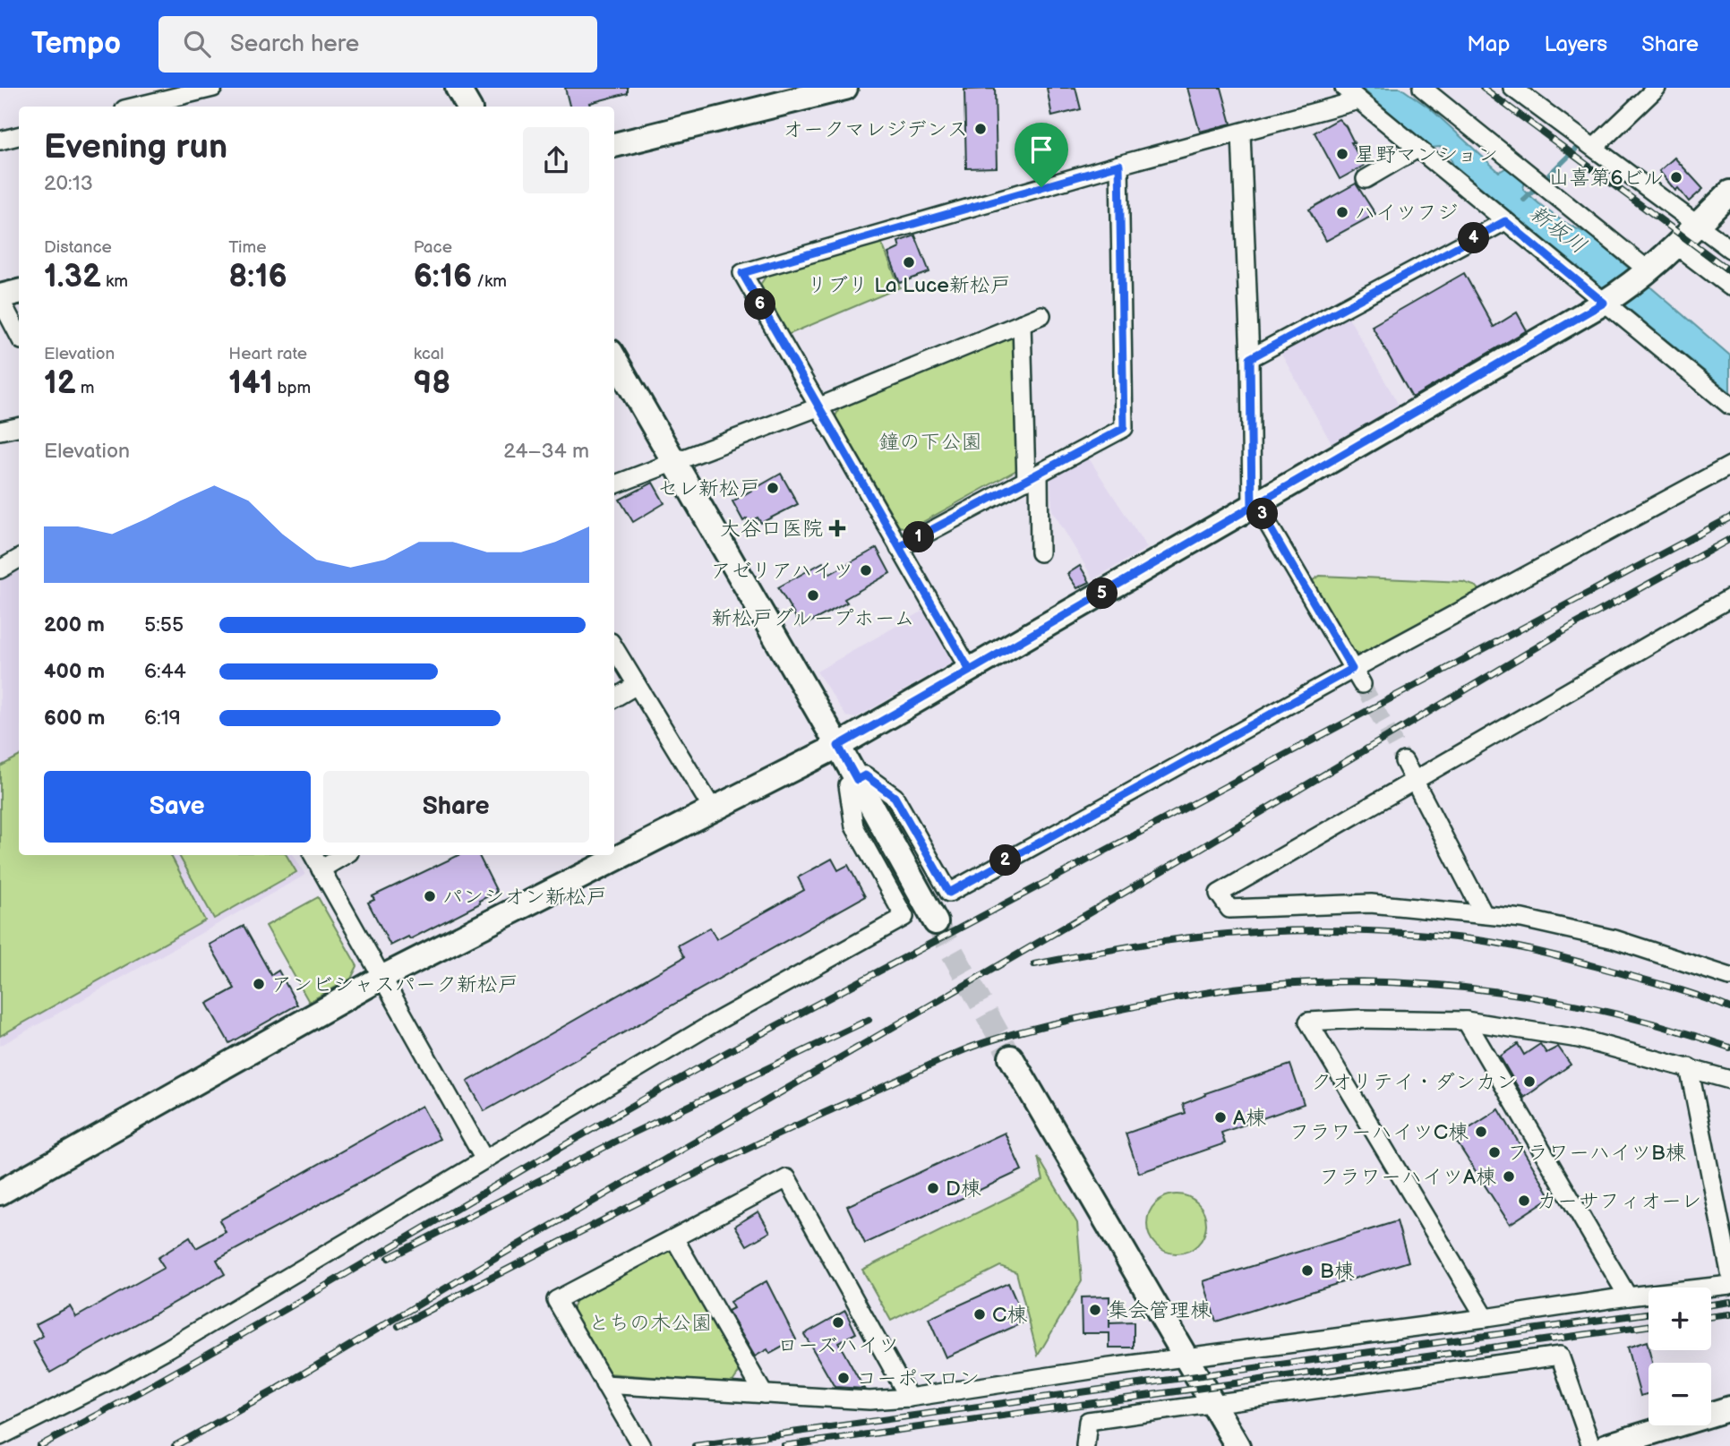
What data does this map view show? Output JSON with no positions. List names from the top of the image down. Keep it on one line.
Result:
{"water":["新坂川"],"parks":["鐘の下公園","とちの木公園"],"places":{"other":["オークマレジデンス","星野マンション","山喜第6ビル","ハイツフジ","リブリ La Luce新松戸","セレ新松戸","アゼリアハイツ","新松戸グループホーム","パンシオン新松戸","アンビシャスパーク新松戸","クオリテイ・ダンカン","A棟","フラワーハイツC棟","フラワーハイツB棟","フラワーハイツA棟","D棟","カーサフィオーレ","B棟","集会管理棟","C棟","ローズハイツ","コーポマロン"],"health":["大谷口医院"]},"page":{"header":"Tempo","search":"Search here","nav":["Map","Layers","Share"],"heading":["Evening run","20:13"],"stats":[["Distance","1.32 km"],["Time","8:16"],["Pace","6:16 /km"],["Elevation","12 m"],["Heart rate","141 bpm"],["kcal","98"]],"pins":["4","6","3","1","5","2"],"chart":["Elevation","24–34 m"],"list":[{"name":"200 m","note":"5:55"},{"name":"400 m","note":"6:44"},{"name":"600 m","note":"6:19"}],"buttons":["Save","Share"],"map_buttons":["+","−"]}}
